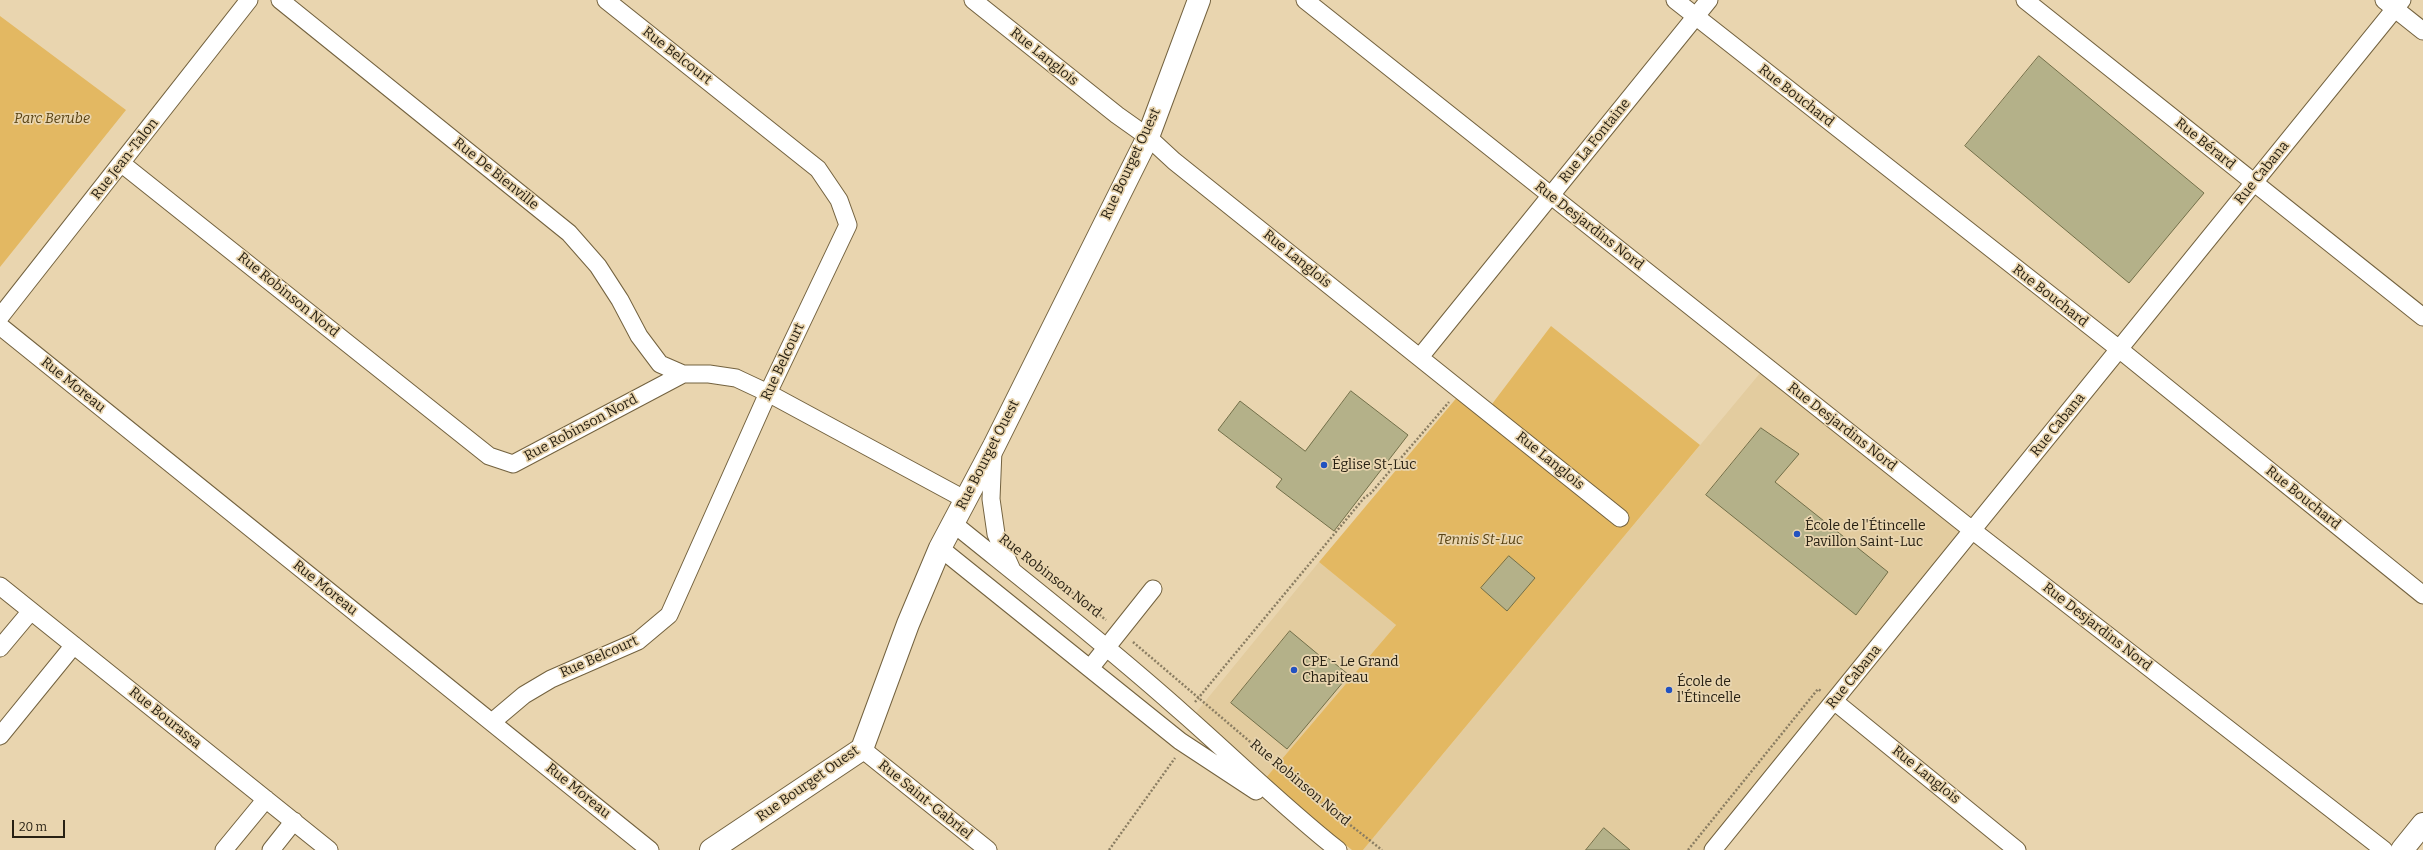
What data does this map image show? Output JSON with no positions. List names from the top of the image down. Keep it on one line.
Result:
{"streets":{"street":["Rue Belcourt","Rue Langlois","Rue Bouchard","Rue La Fontaine","Rue Bérard","Rue Jean-Talon","Rue Bourget Ouest","Rue Cabana","Rue De Bienville","Rue Desjardins Nord","Rue Robinson Nord","Rue Moreau","Rue Bourassa","Rue Saint-Gabriel"]},"crossings":[["Rue Belcourt","Rue Robinson Nord"],["Rue Belcourt","Rue Moreau"],["Rue Langlois","Rue La Fontaine"],["Rue Langlois","Rue Bourget Ouest"],["Rue Langlois","Rue Cabana"],["Rue Bouchard","Rue La Fontaine"],["Rue Bouchard","Rue Cabana"],["Rue La Fontaine","Rue Desjardins Nord"],["Rue Bérard","Rue Cabana"],["Rue Jean-Talon","Rue Robinson Nord"],["Rue Bourget Ouest","Rue Robinson Nord"],["Rue Bourget Ouest","Rue Saint-Gabriel"],["Rue Cabana","Rue Desjardins Nord"],["Rue De Bienville","Rue Robinson Nord"]],"parks":["Parc Berube","Tennis St-Luc"],"places":["Église St-Luc","École de l'Étincelle Pavillon Saint-Luc","CPE - Le Grand Chapiteau","École de l'Étincelle"],"scale_bar":"20 m"}
